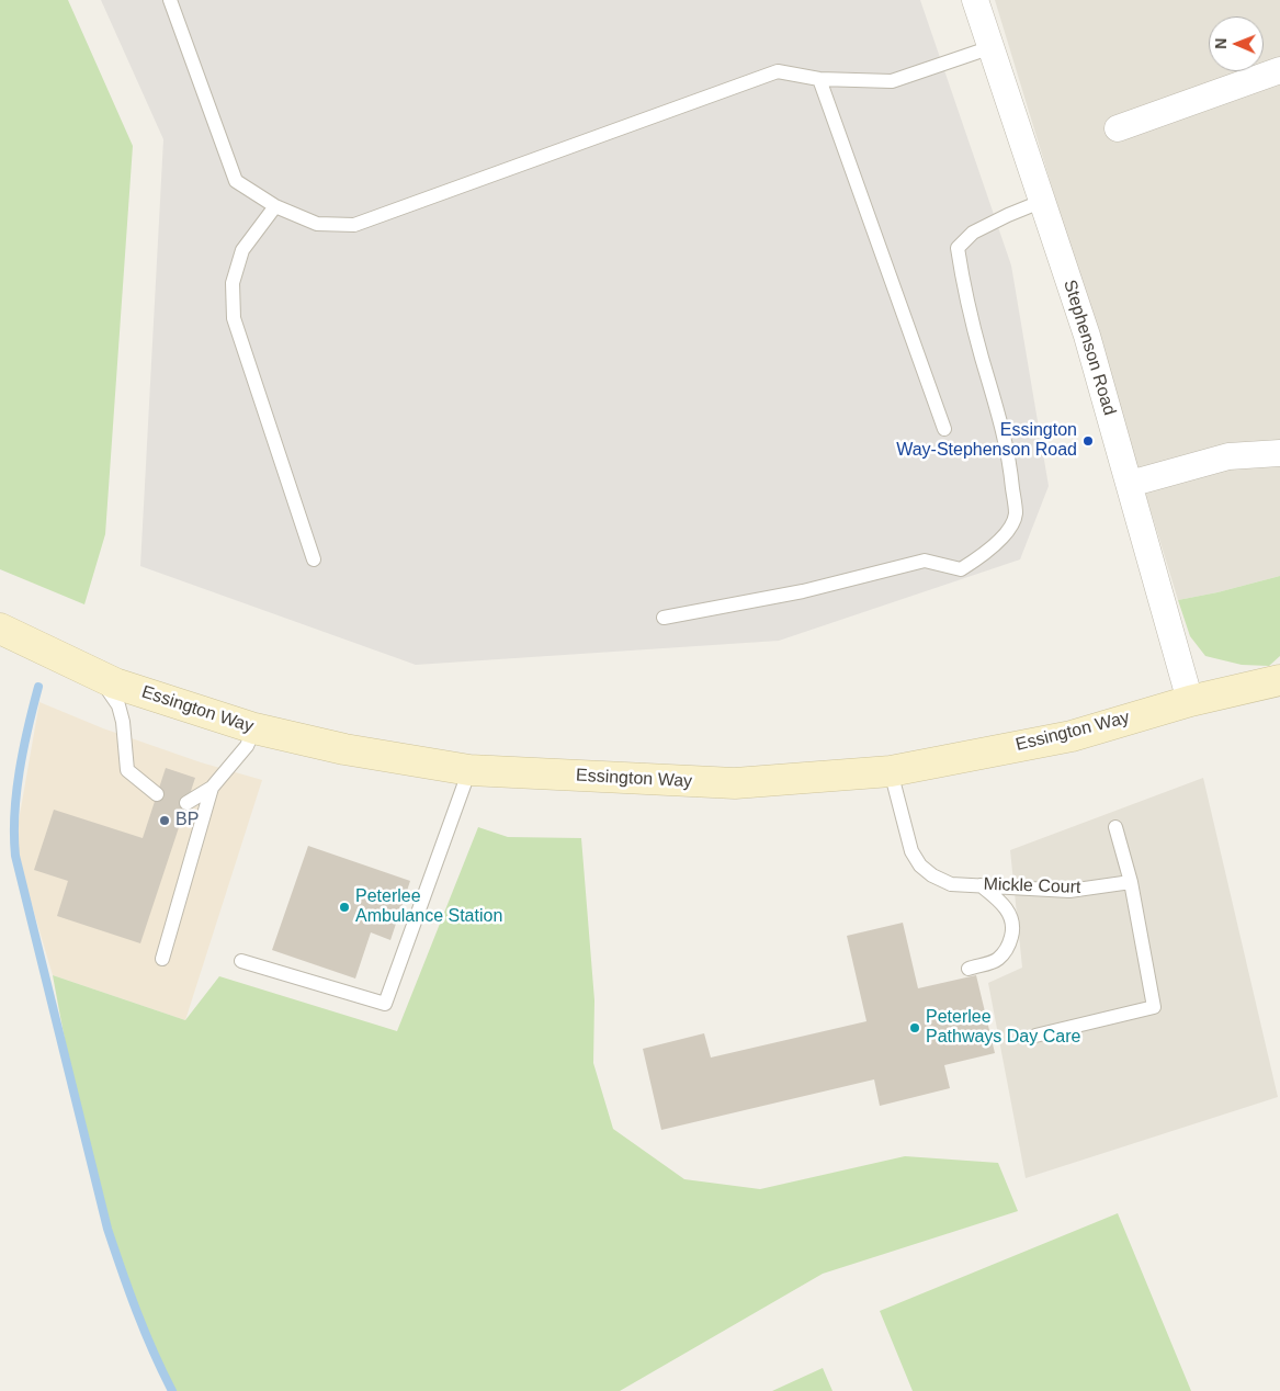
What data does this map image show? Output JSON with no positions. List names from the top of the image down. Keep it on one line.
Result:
{"streets":{"street":["Stephenson Road","Essington Way"],"lane":["Mickle Court"]},"crossings":[["Stephenson Road","Essington Way"],["Essington Way","Mickle Court"]],"places":["Essington Way-Stephenson Road","BP","Peterlee Ambulance Station","Peterlee Pathways Day Care"],"north":"left"}
